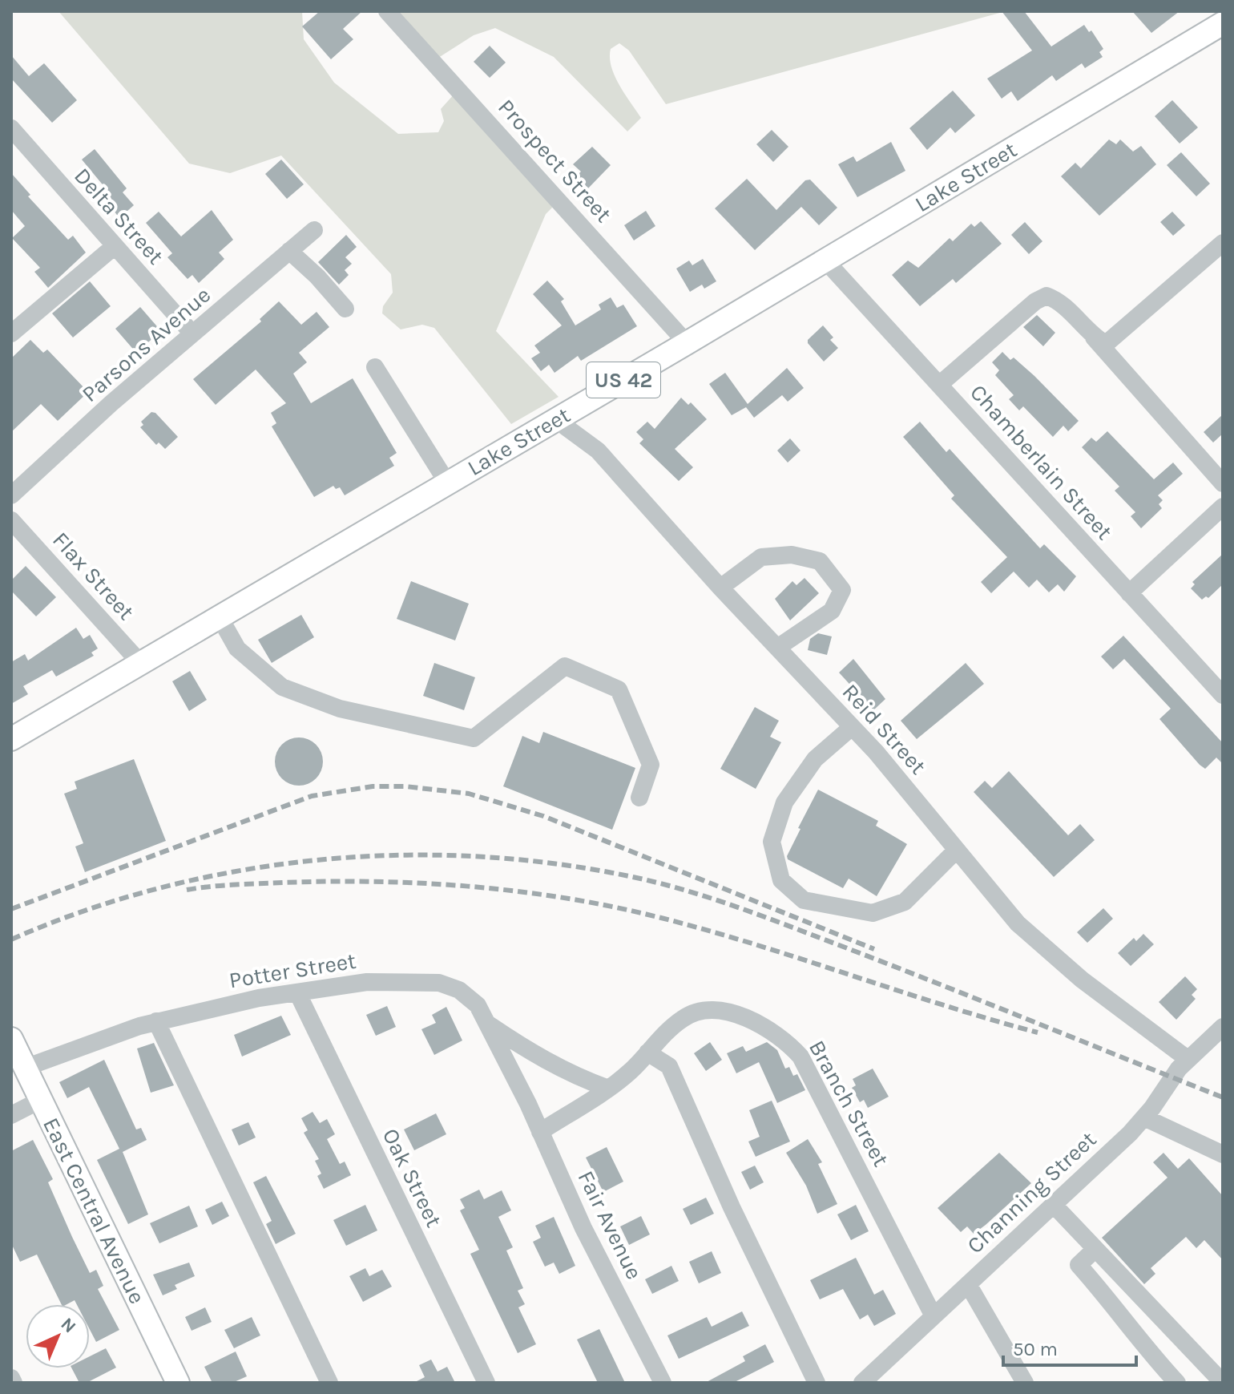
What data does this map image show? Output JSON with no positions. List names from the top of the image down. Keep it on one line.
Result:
{"streets":{"main road":["Lake Street","US 42","East Central Avenue"],"street":["Prospect Street","Delta Street","Parsons Avenue","Chamberlain Street","Flax Street","Reid Street","Potter Street","Branch Street","Oak Street","Channing Street","Fair Avenue"]},"crossings":[["Prospect Street","Lake Street"],["Lake Street","Chamberlain Street"],["Lake Street","Flax Street"],["Lake Street","Reid Street"],["Delta Street","Parsons Avenue"],["Reid Street","Channing Street"],["Potter Street","Oak Street"],["Potter Street","East Central Avenue"],["Potter Street","Fair Avenue"],["Branch Street","Channing Street"],["Branch Street","Fair Avenue"]],"scale_bar":"50 m","north":"top right"}
